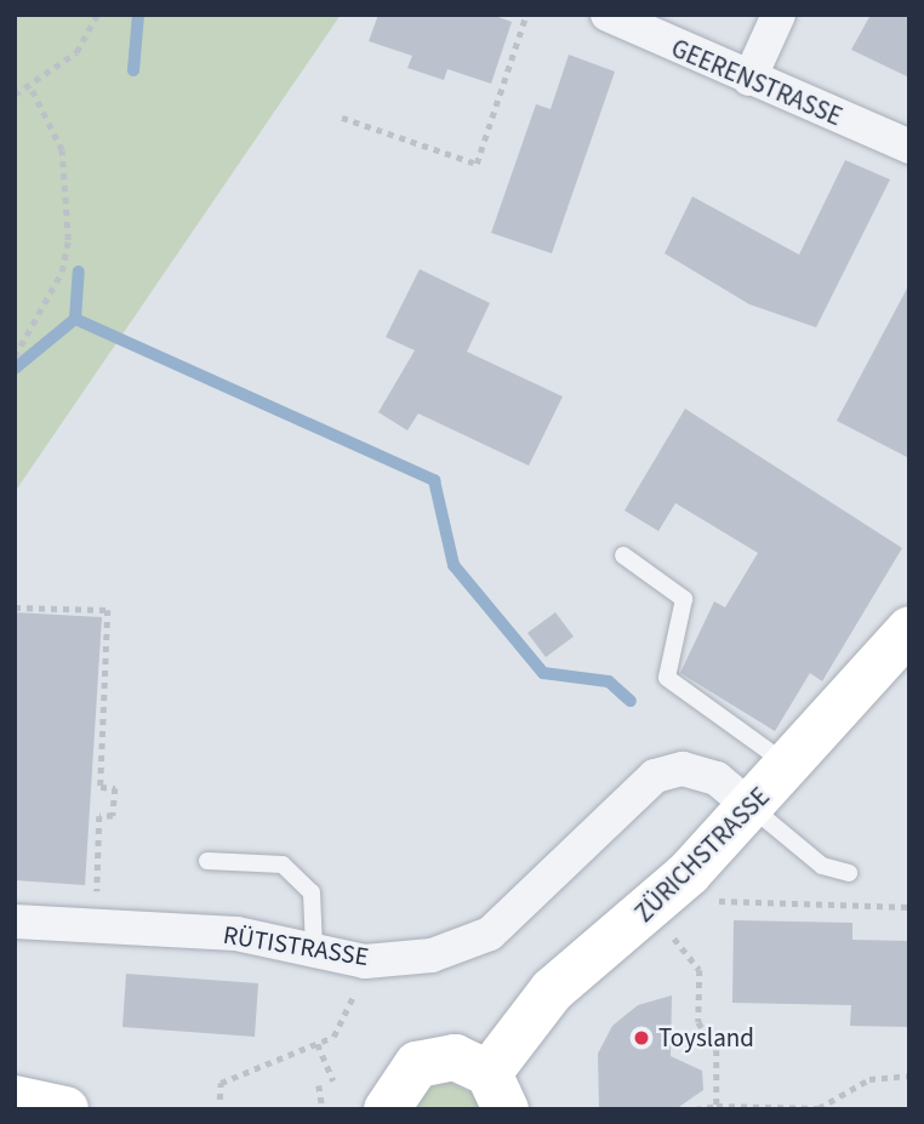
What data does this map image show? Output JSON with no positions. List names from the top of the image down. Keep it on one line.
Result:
{"streets":{"street":["GEERENSTRASSE","ZÜRICHSTRASSE","RÜTISTRASSE"]},"crossings":[["ZÜRICHSTRASSE","RÜTISTRASSE"]],"places":["Toysland"]}
